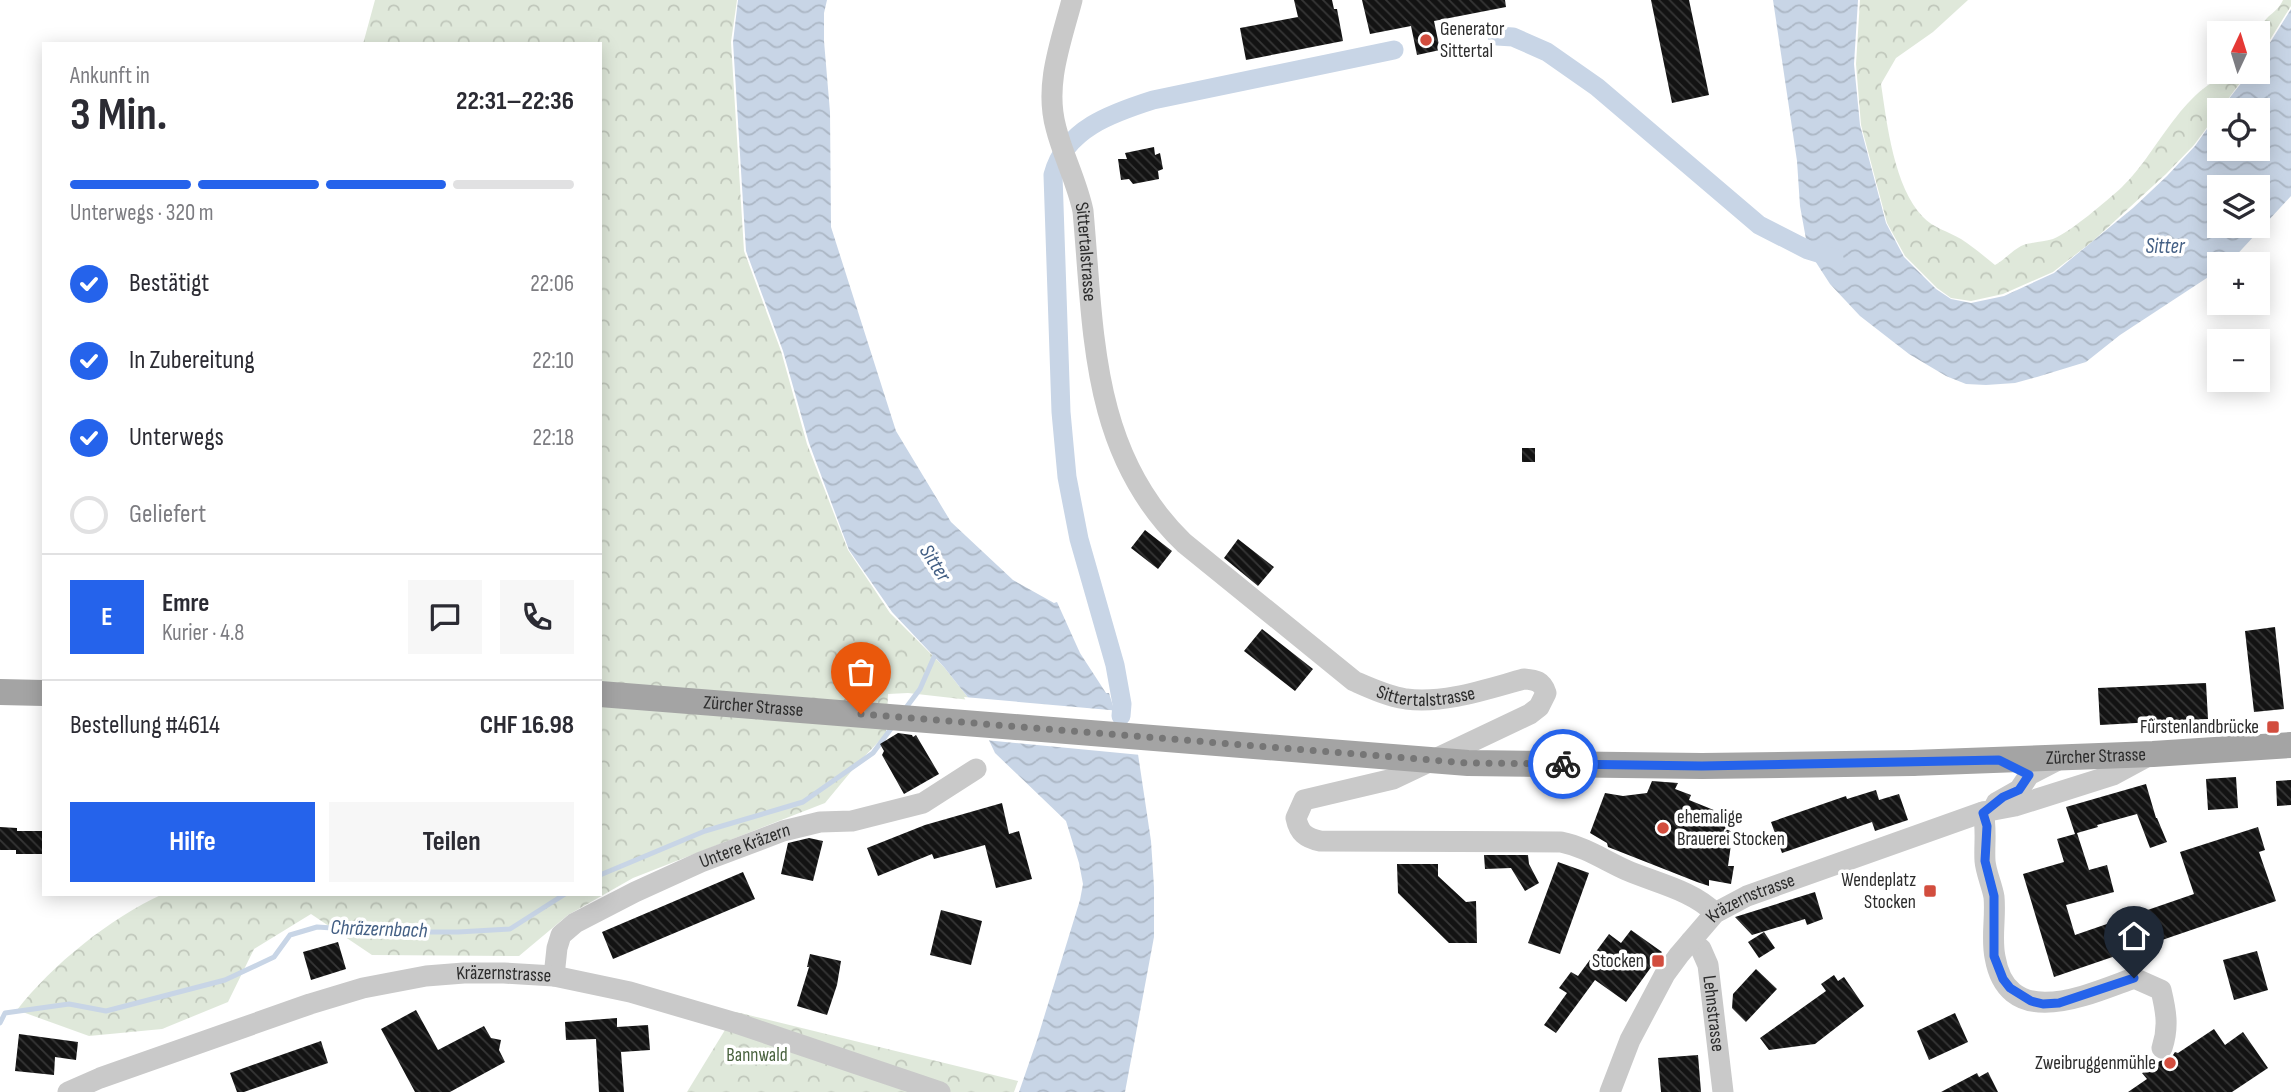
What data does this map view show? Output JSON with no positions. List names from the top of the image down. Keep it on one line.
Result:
{"streets":{"main road":["Zürcher Strasse"],"street":["Sittertalstrasse","Untere Kräzern","Kräzernstrasse","Lehnstrasse"]},"crossings":[["Sittertalstrasse","Kräzernstrasse"],["Zürcher Strasse","Kräzernstrasse"],["Untere Kräzern","Kräzernstrasse"],["Kräzernstrasse","Lehnstrasse"]],"water":["Sitter","Chräzernbach"],"parks":["Bannwald"],"places":{"other":["Generator Sittertal","ehemalige Brauerei Stocken","Zweibruggenmühle"],"transit":["Fürstenlandbrücke","Wendeplatz Stocken","Stocken"]},"north":"top","page":{"map_buttons":["+","−"],"heading":["3 Min.","Ankunft in","22:31–22:36"],"panel":["Emre","Kurier · 4.8","Bestellung #4614","CHF 16.98"],"bar":"Unterwegs · 320 m","list":[["Bestätigt","22:06"],["In Zubereitung","22:10"],["Unterwegs","22:18"],"Geliefert"],"round":"E","buttons":["Hilfe","Teilen"]}}
